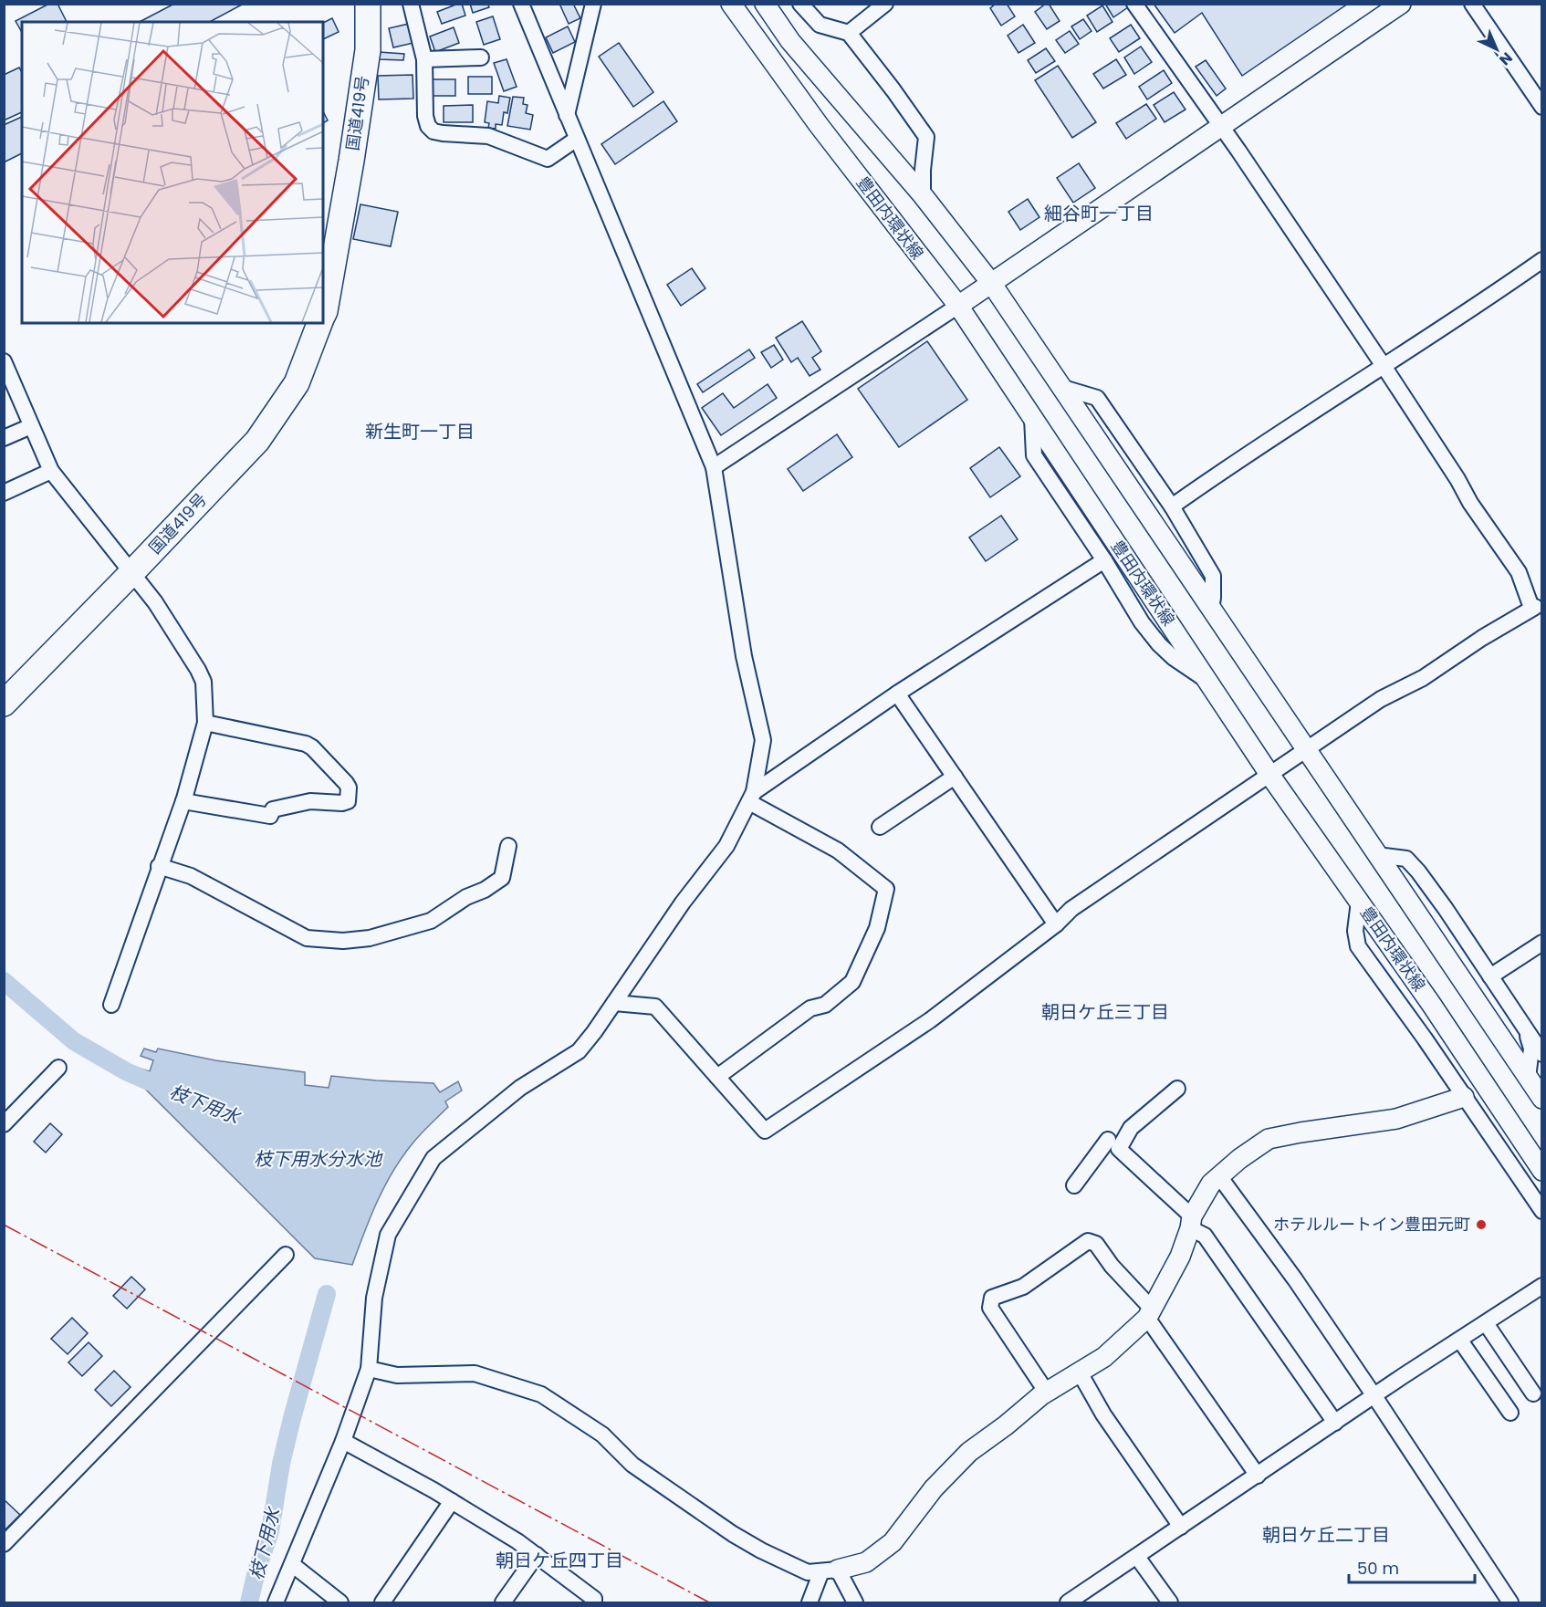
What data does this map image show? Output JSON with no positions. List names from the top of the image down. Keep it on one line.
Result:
{"streets":{"highway":["国道419号"],"street":["豊田内環状線"]},"districts":["細谷町一丁目","新生町一丁目","朝日ケ丘三丁目","朝日ケ丘二丁目","朝日ケ丘四丁目"],"water":["枝下用水","枝下用水分水池"],"places":["ホテルルートイン豊田元町"],"scale_bar":"50 m","north":"bottom right"}
